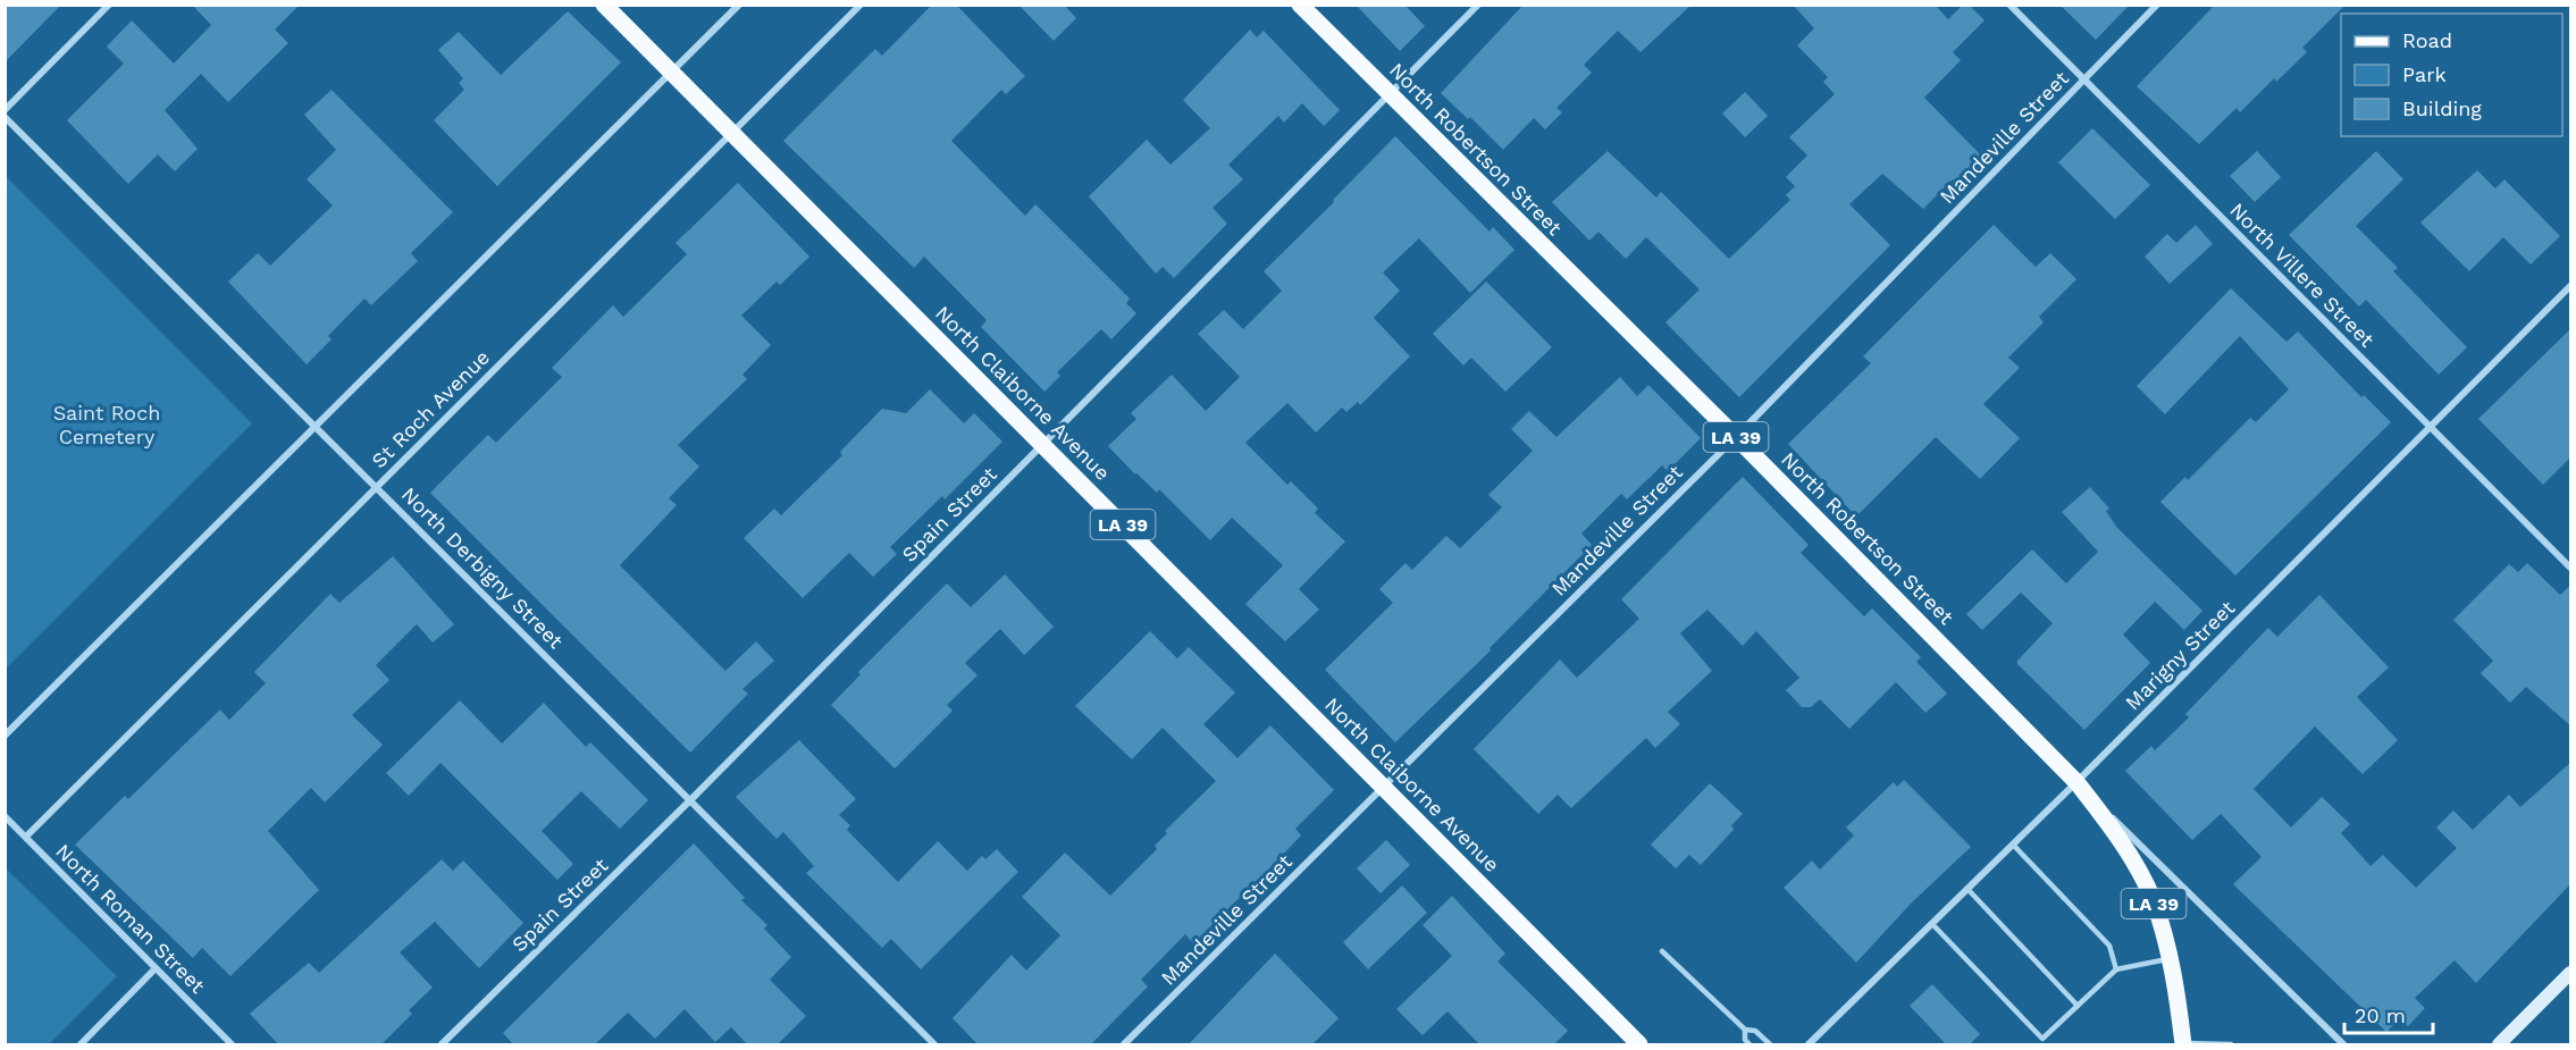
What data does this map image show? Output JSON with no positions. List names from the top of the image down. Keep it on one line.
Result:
{"streets":{"main road":["North Robertson Street","North Claiborne Avenue","LA 39"],"street":["Mandeville Street","North Villere Street","St Roch Avenue","Spain Street","North Derbigny Street","Marigny Street","North Roman Street"]},"crossings":[["Mandeville Street","North Robertson Street"],["Mandeville Street","North Villere Street"],["Mandeville Street","North Claiborne Avenue"],["North Robertson Street","LA 39"],["North Robertson Street","Spain Street"],["North Robertson Street","Marigny Street"],["North Villere Street","Marigny Street"],["North Claiborne Avenue","St Roch Avenue"],["North Claiborne Avenue","Spain Street"],["St Roch Avenue","North Derbigny Street"],["St Roch Avenue","North Roman Street"],["LA 39","Marigny Street"],["Spain Street","North Derbigny Street"]],"parks":["Saint Roch Cemetery"],"legend":["Road","Park","Building"],"scale_bar":"20 m"}
